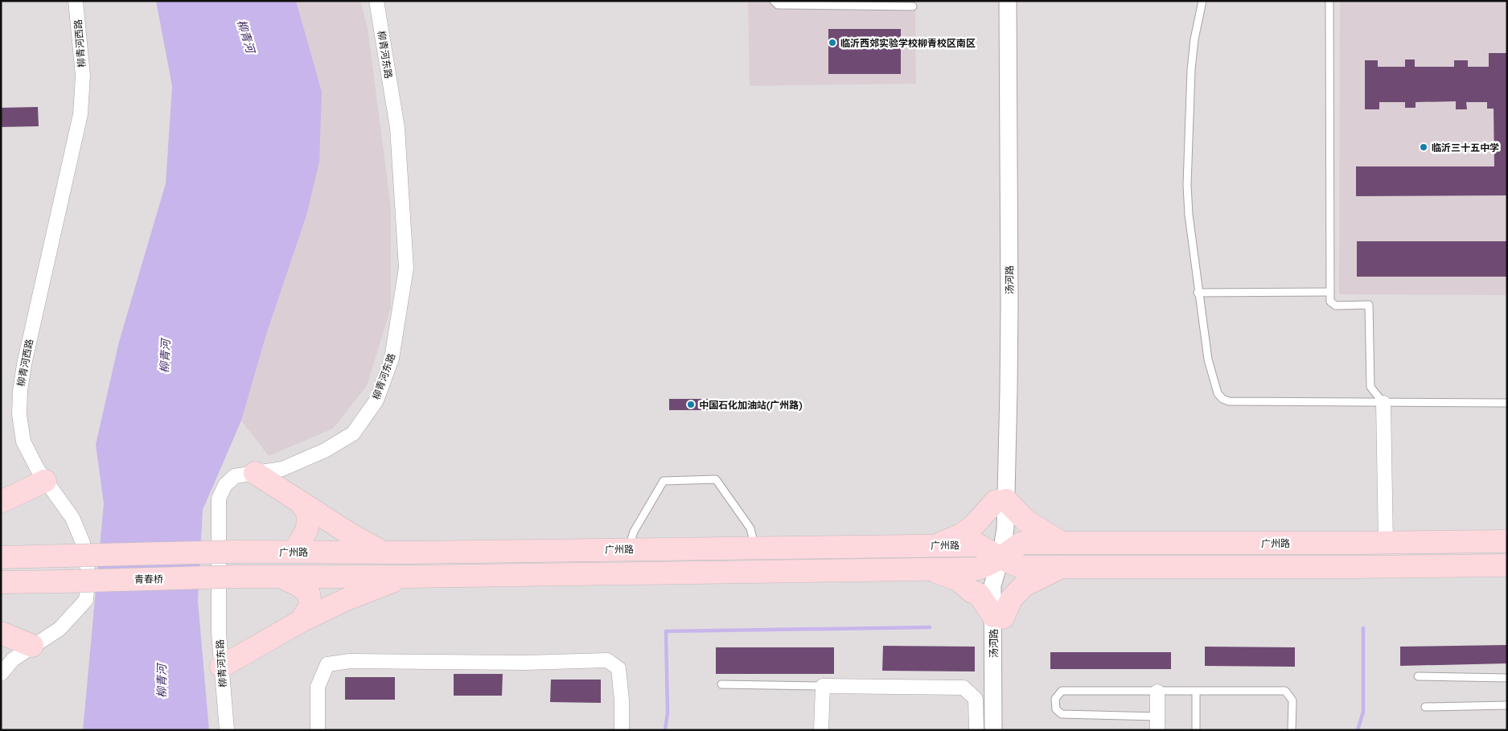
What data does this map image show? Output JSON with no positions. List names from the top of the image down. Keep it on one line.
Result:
{"streets":{"main road":["广州路","青春桥"],"street":["柳青河西路","柳青河东路","汤河路"]},"crossings":[["汤河路","广州路"],["广州路","青春桥"]],"water":["柳青河"],"places":["临沂西郊实验学校柳青校区南区","临沂三十五中学","中国石化加油站(广州路)"]}
